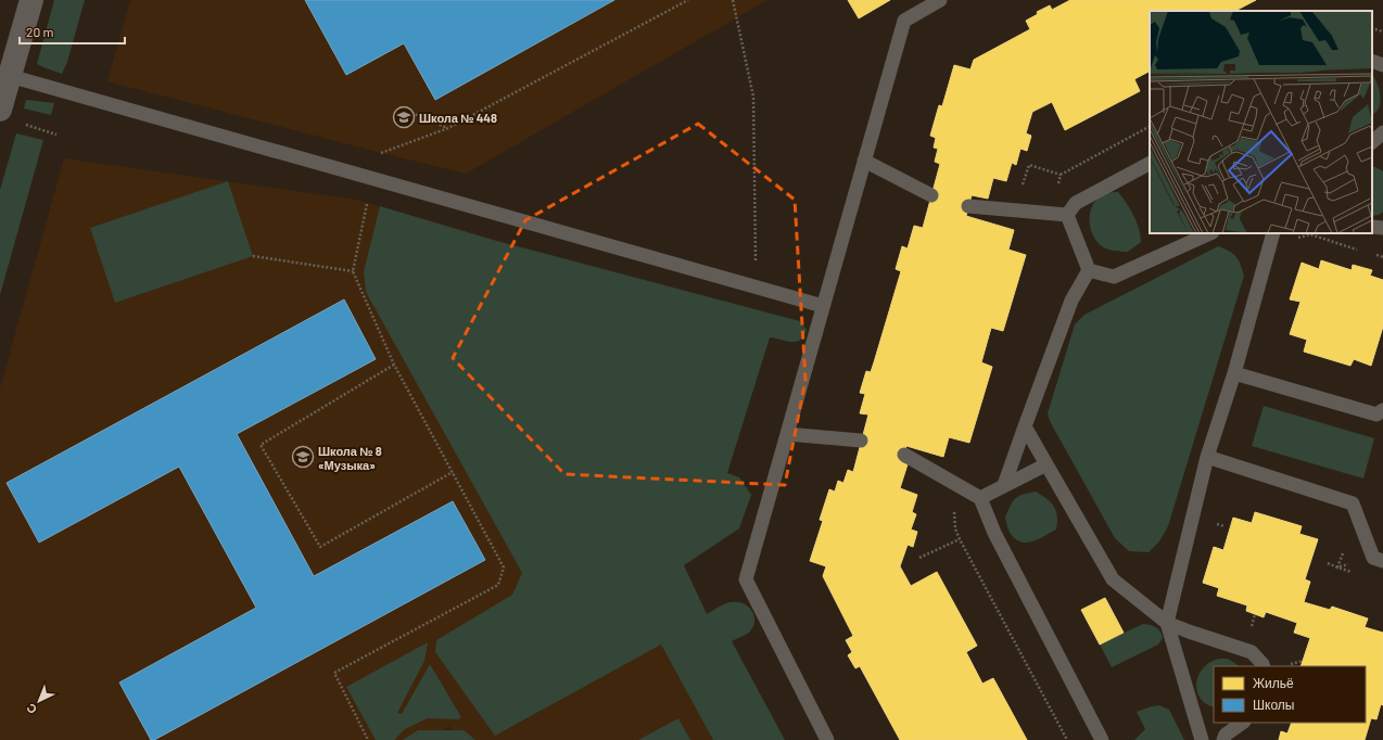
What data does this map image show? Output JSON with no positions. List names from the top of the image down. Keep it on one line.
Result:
{"places":{"school or university":["Школа № 448","Школа № 8 «Музыка»"]},"legend":["Жильё","Школы"],"scale_bar":"20 m","north":"bottom left"}
